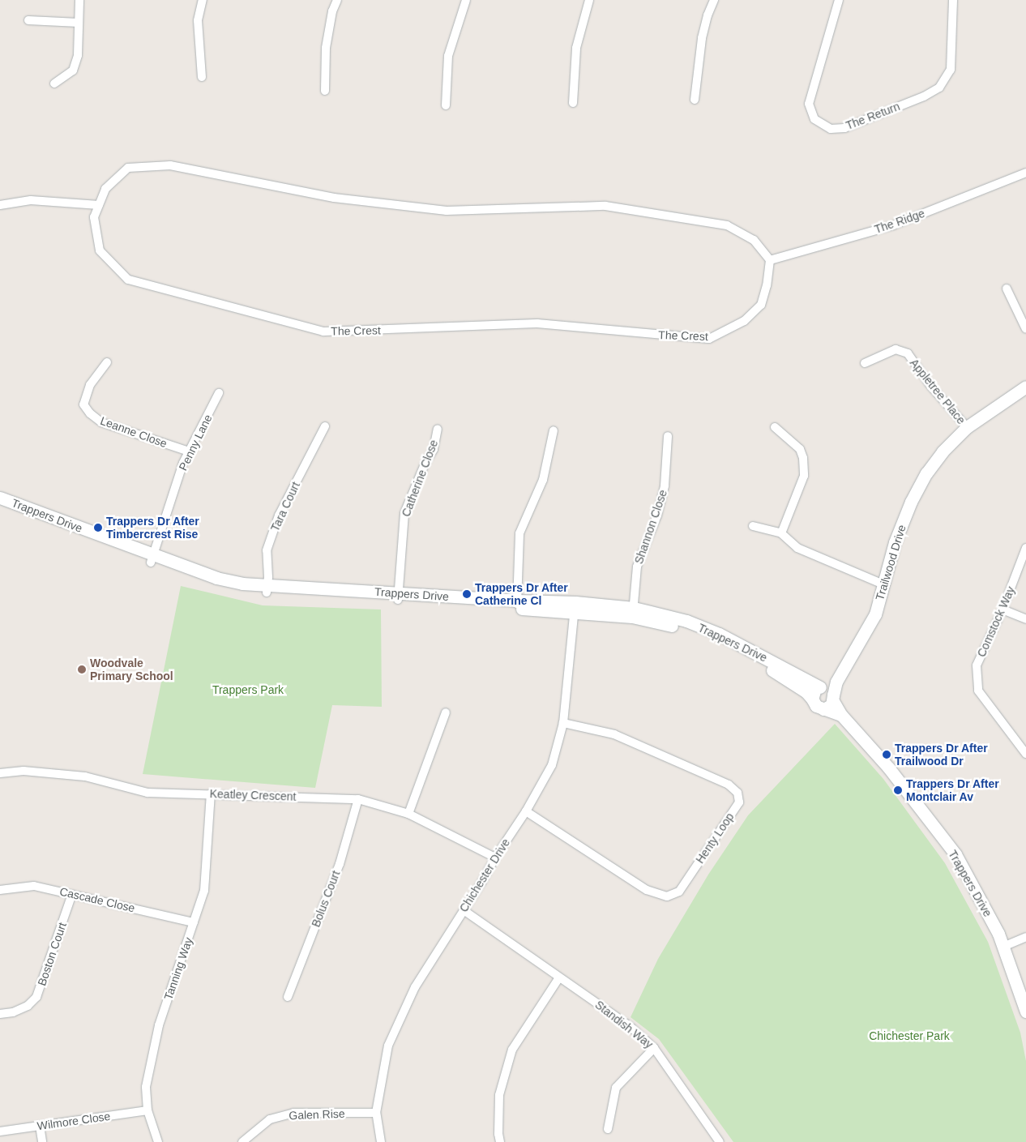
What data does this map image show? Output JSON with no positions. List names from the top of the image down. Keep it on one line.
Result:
{"streets":{"main road":["Trappers Drive","Trailwood Drive"],"street":["The Return","The Ridge","The Crest","Appletree Place","Leanne Close","Penny Lane","Catherine Close","Tara Court","Shannon Close","Comstock Way","Keatley Crescent","Henty Loop","Chichester Drive","Bolus Court","Cascade Close","Boston Court","Tanning Way","Standish Way","Galen Rise","Wilmore Close"]},"crossings":[["The Ridge","The Crest"],["Appletree Place","Trailwood Drive"],["Leanne Close","Penny Lane"],["Penny Lane","Trappers Drive"],["Catherine Close","Trappers Drive"],["Tara Court","Trappers Drive"],["Trappers Drive","Shannon Close"],["Trappers Drive","Trailwood Drive"],["Trappers Drive","Chichester Drive"],["Keatley Crescent","Chichester Drive"],["Keatley Crescent","Bolus Court"],["Keatley Crescent","Tanning Way"],["Henty Loop","Chichester Drive"],["Chichester Drive","Standish Way"],["Chichester Drive","Galen Rise"],["Cascade Close","Boston Court"],["Cascade Close","Tanning Way"],["Tanning Way","Wilmore Close"]],"parks":["Trappers Park","Chichester Park"],"places":["Trappers Dr After Timbercrest Rise","Trappers Dr After Catherine Cl","Woodvale Primary School","Trappers Dr After Trailwood Dr","Trappers Dr After Montclair Av"]}
